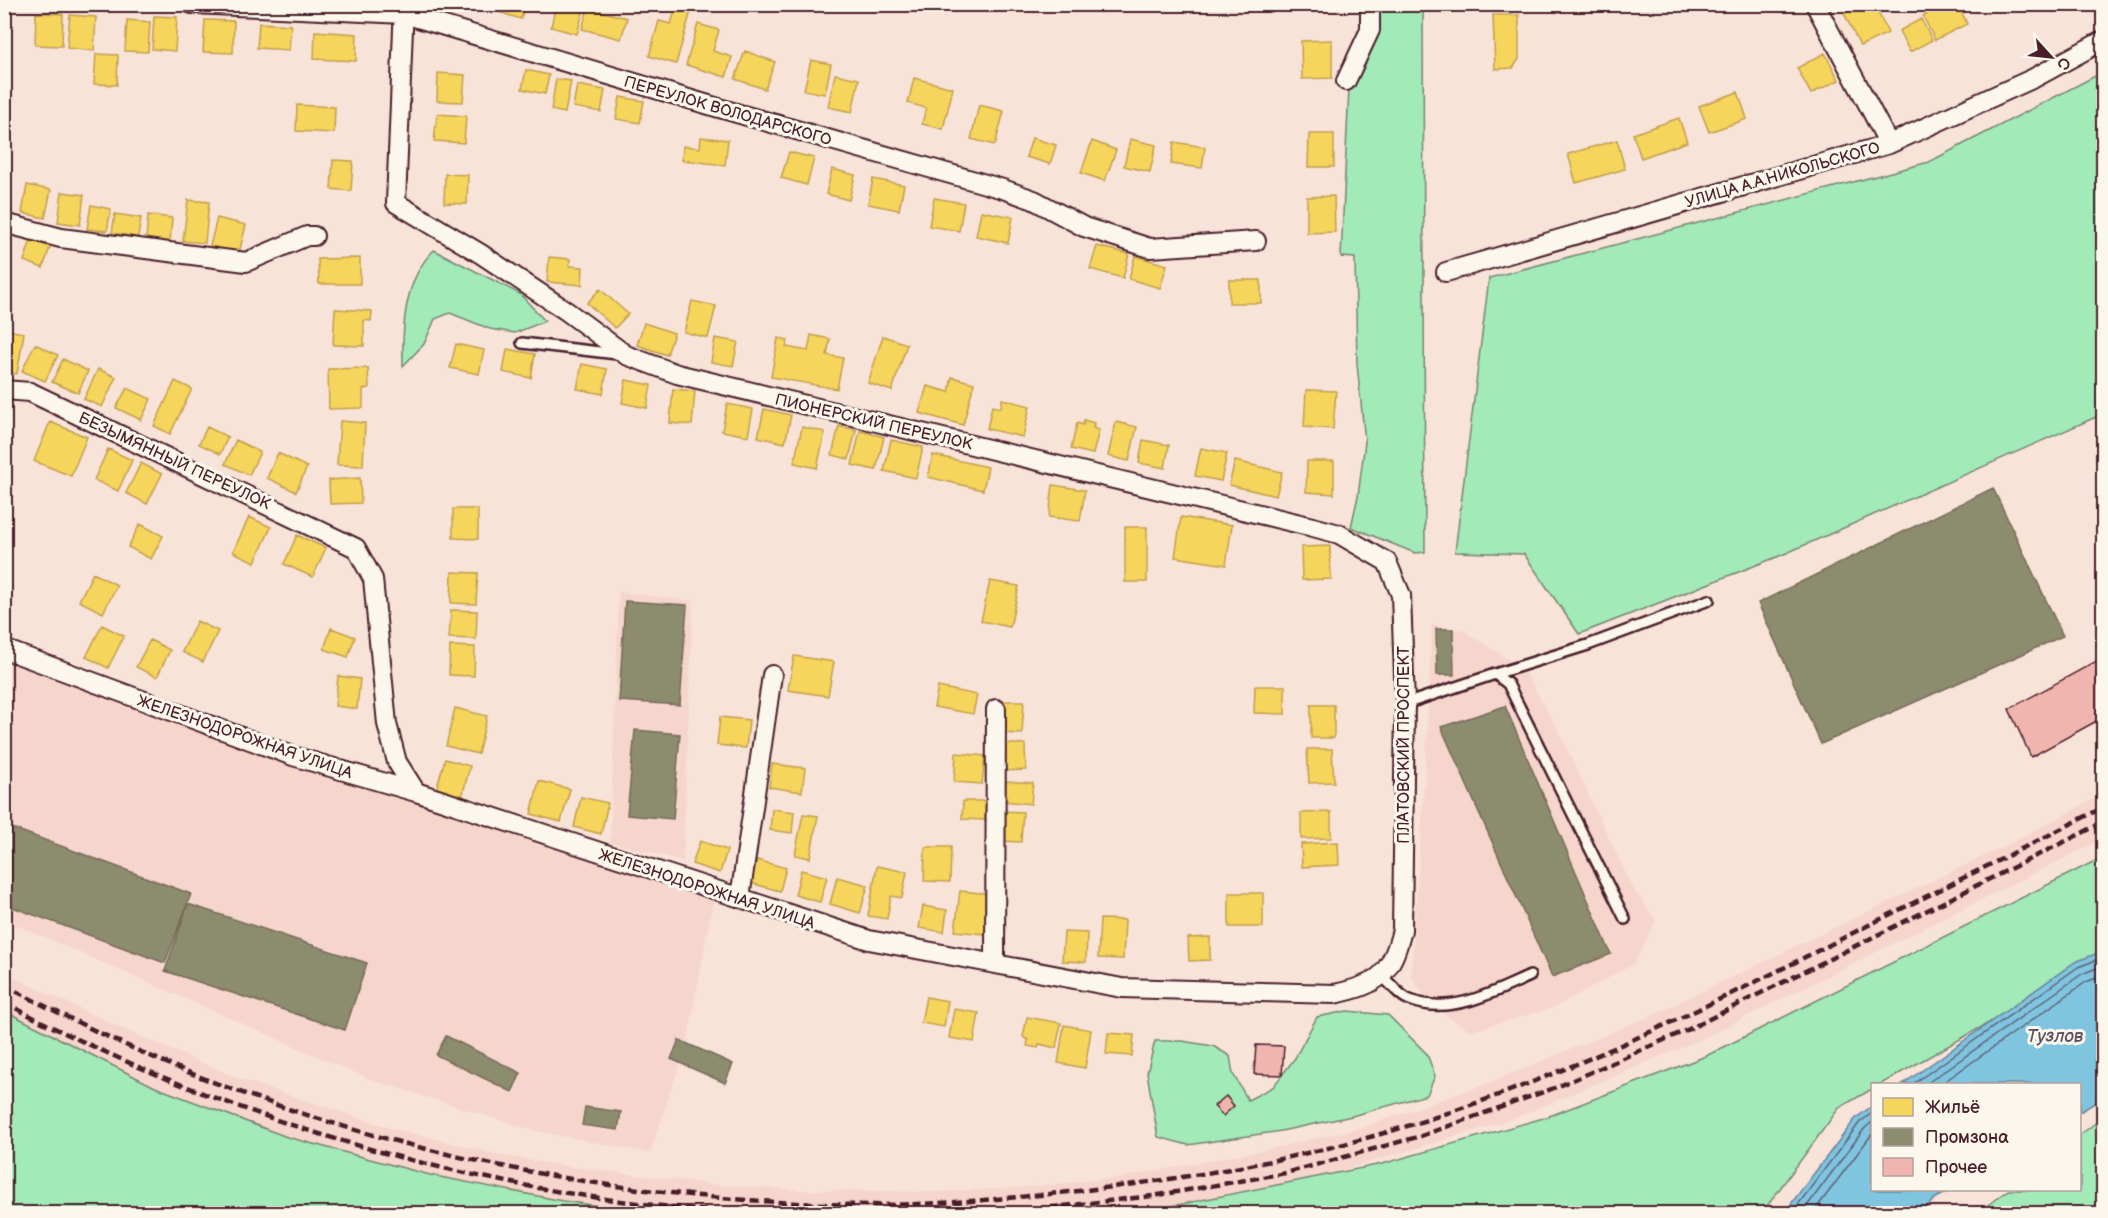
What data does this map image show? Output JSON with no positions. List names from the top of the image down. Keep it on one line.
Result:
{"streets":{"street":["ПЕРЕУЛОК ВОЛОДАРСКОГО","УЛИЦА А.А.НИКОЛЬСКОГО","ПИОНЕРСКИЙ ПЕРЕУЛОК","БЕЗЫМЯННЫЙ ПЕРЕУЛОК","ЖЕЛЕЗНОДОРОЖНАЯ УЛИЦА","ПЛАТОВСКИЙ ПРОСПЕКТ"]},"crossings":[["ПЕРЕУЛОК ВОЛОДАРСКОГО","ПИОНЕРСКИЙ ПЕРЕУЛОК"],["ПИОНЕРСКИЙ ПЕРЕУЛОК","ПЛАТОВСКИЙ ПРОСПЕКТ"],["БЕЗЫМЯННЫЙ ПЕРЕУЛОК","ЖЕЛЕЗНОДОРОЖНАЯ УЛИЦА"],["ЖЕЛЕЗНОДОРОЖНАЯ УЛИЦА","ПЛАТОВСКИЙ ПРОСПЕКТ"]],"water":["Тузлов"],"legend":["Жильё","Промзона","Прочее"],"north":"bottom right"}
